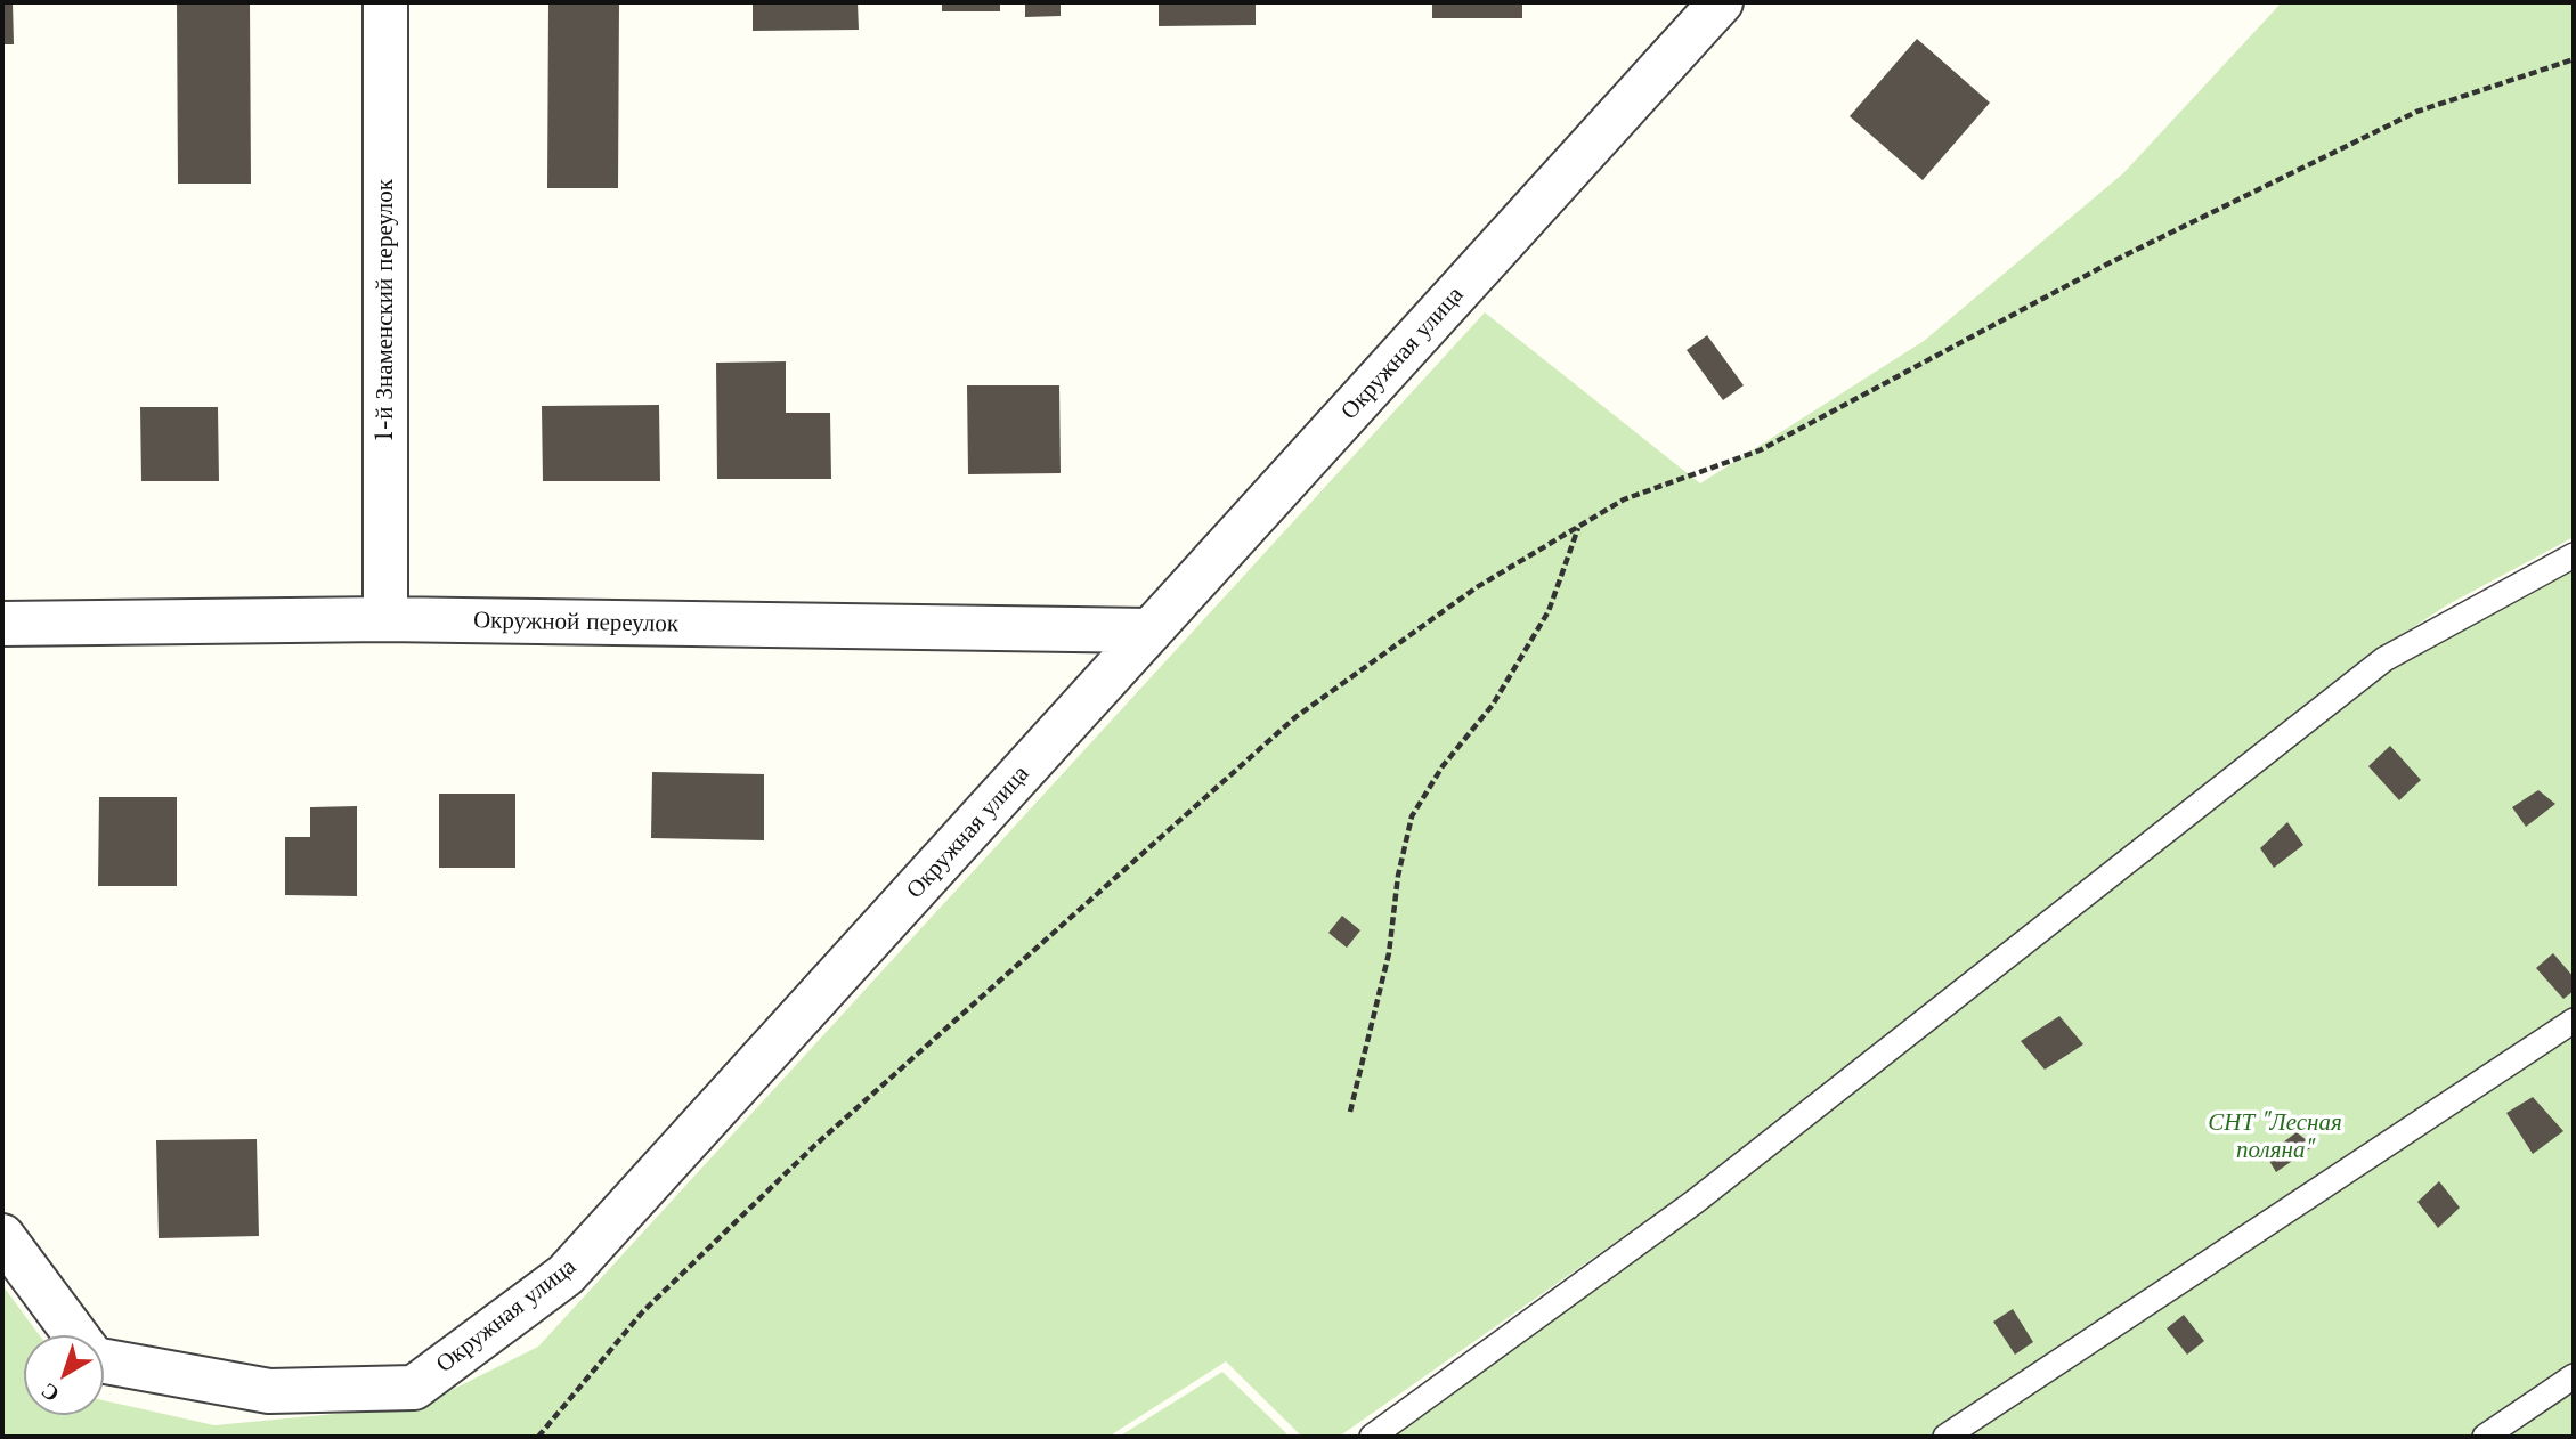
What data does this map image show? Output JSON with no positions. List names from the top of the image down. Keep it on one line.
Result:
{"streets":{"street":["1-й Знаменский переулок","Окружная улица","Окружной переулок"]},"crossings":[["1-й Знаменский переулок","Окружной переулок"],["Окружная улица","Окружной переулок"]],"parks":["СНТ \"Лесная поляна\""],"north":"bottom left"}
